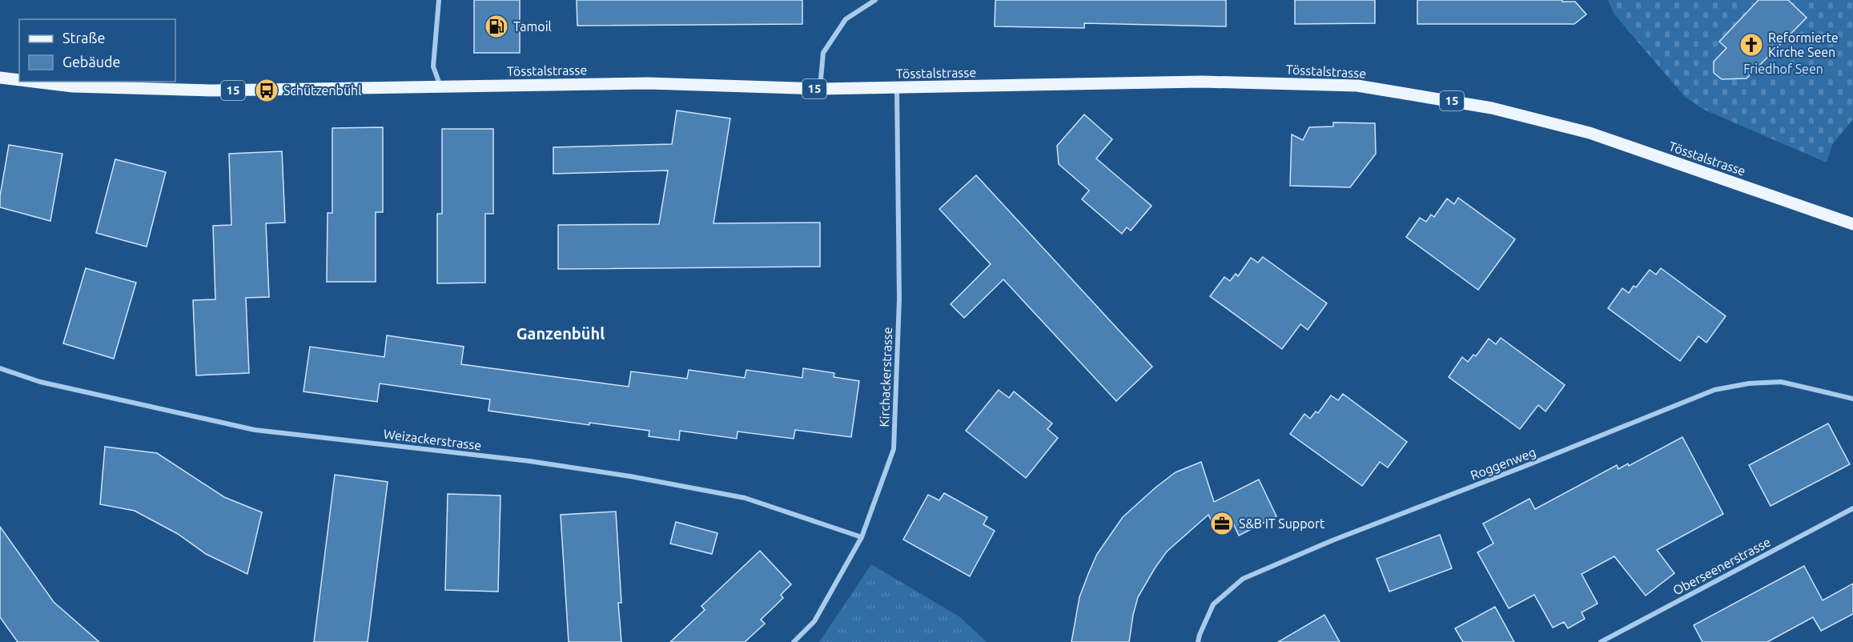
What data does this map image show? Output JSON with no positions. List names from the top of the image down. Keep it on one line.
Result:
{"streets":{"main road":["Tösstalstrasse","15"],"street":["Kirchackerstrasse","Weizackerstrasse","Roggenweg","Oberseenerstrasse"]},"crossings":[["Tösstalstrasse","Kirchackerstrasse"],["Kirchackerstrasse","Weizackerstrasse"]],"districts":["Ganzenbühl"],"parks":["Friedhof Seen"],"places":{"fuel station":["Tamoil"],"church":["Reformierte Kirche Seen"],"bus stop":["Schützenbühl"],"office":["S&B IT Support"]},"legend":["Straße","Gebäude"]}
